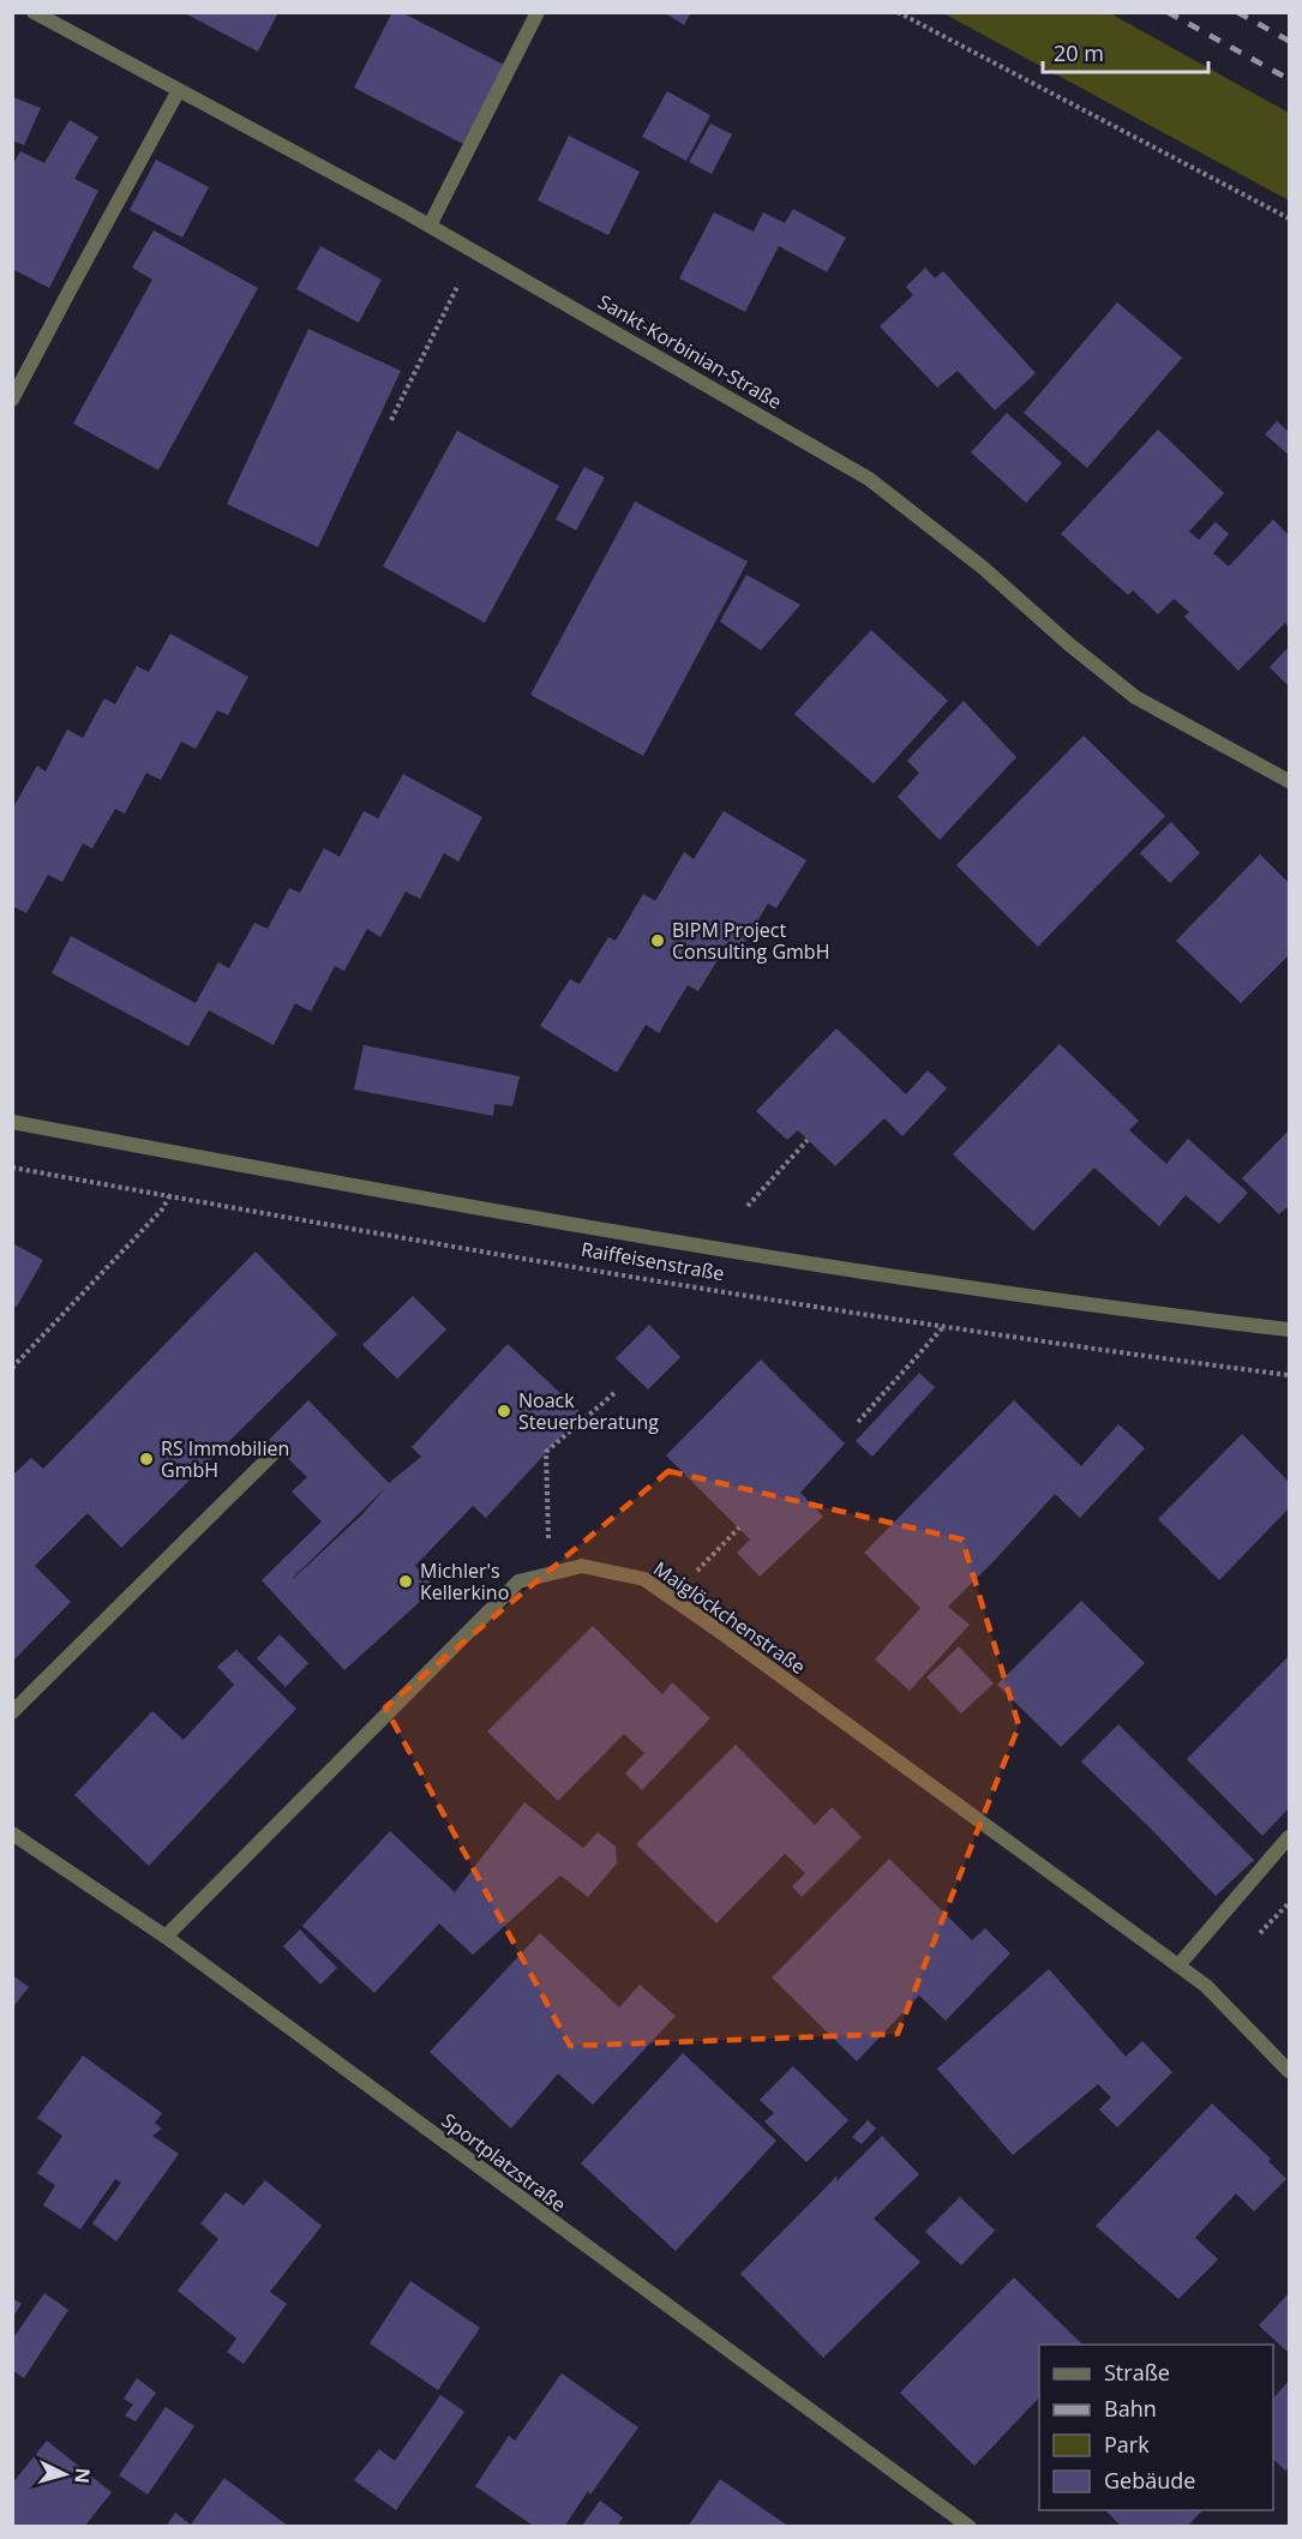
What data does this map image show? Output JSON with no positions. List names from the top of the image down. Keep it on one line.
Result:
{"streets":{"street":["Sankt-Korbinian-Straße","Raiffeisenstraße","Maiglöckchenstraße","Sportplatzstraße"]},"crossings":[["Maiglöckchenstraße","Sportplatzstraße"]],"places":["BIPM Project Consulting GmbH","Noack Steuerberatung","RS Immobilien GmbH","Michler's Kellerkino"],"legend":["Straße","Bahn","Park","Gebäude"],"scale_bar":"20 m","north":"right"}
